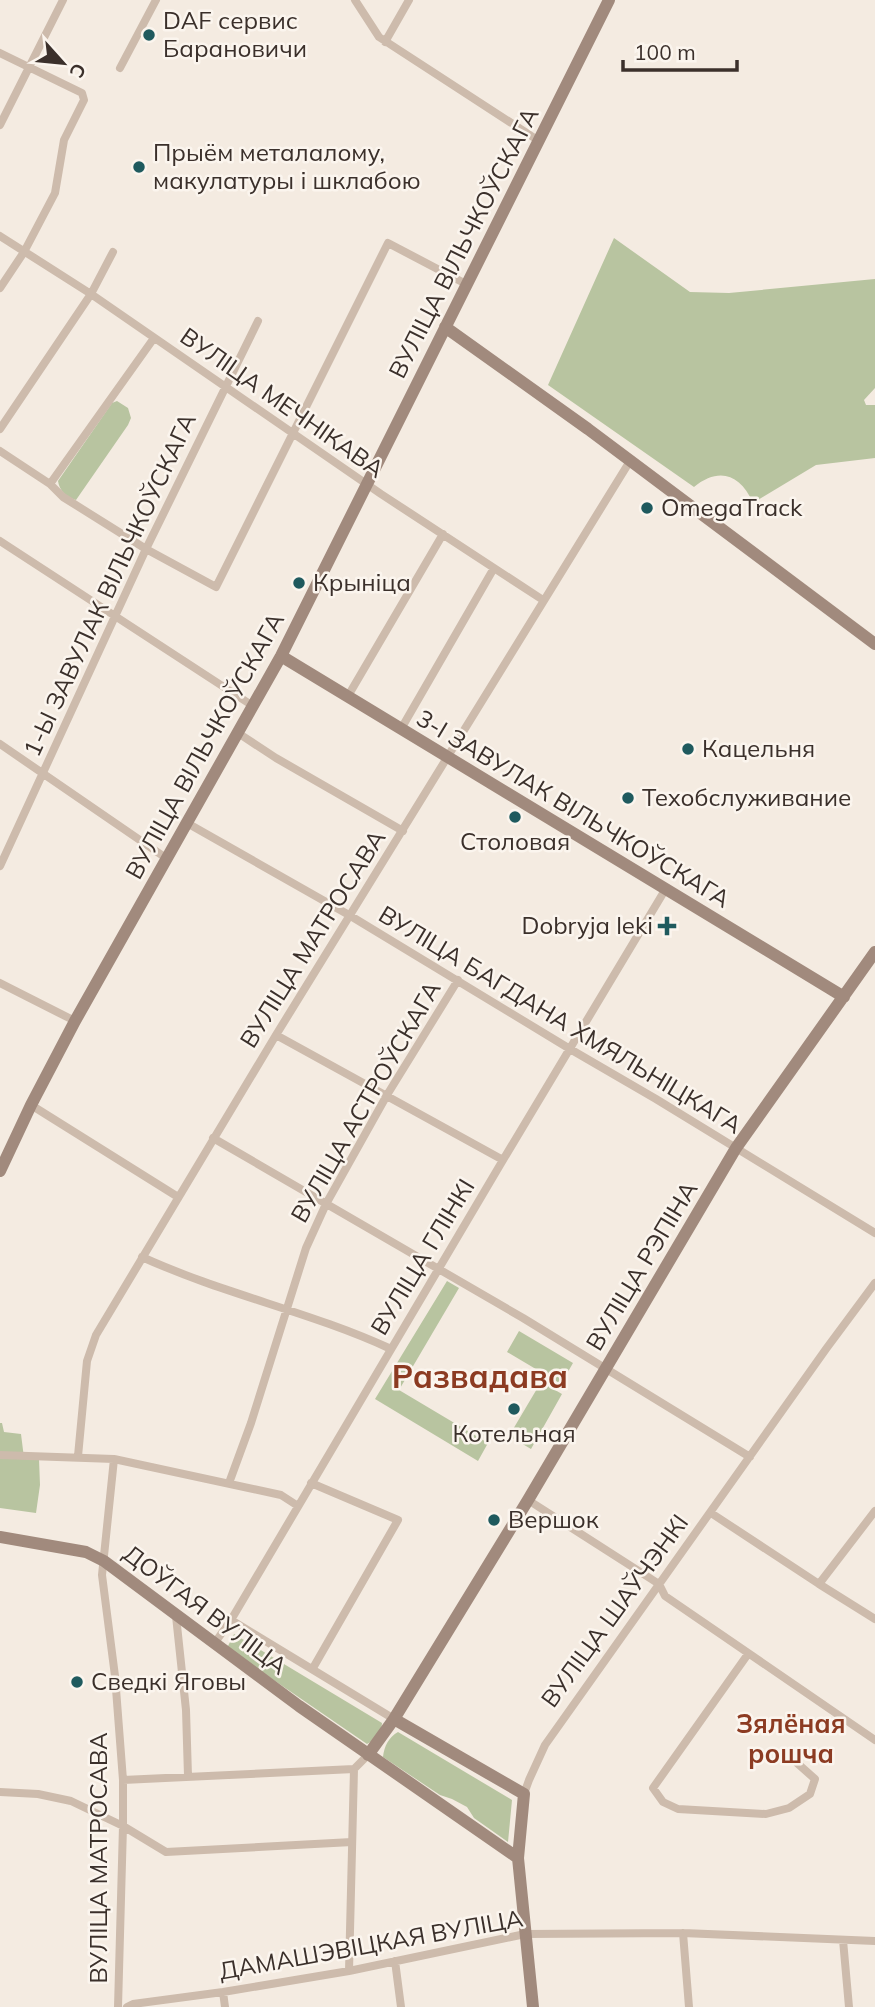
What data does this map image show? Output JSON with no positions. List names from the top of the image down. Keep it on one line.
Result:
{"streets":{"street":["ВУЛІЦА ВІЛЬЧКОЎСКАГА","ВУЛІЦА МЕЧНІКАВА","1-Ы ЗАВУЛАК ВІЛЬЧКОЎСКАГА","3-І ЗАВУЛАК ВІЛЬЧКОЎСКАГА","ВУЛІЦА МАТРОСАВА","ВУЛІЦА БАГДАНА ХМЯЛЬНІЦКАГА","ВУЛІЦА АСТРОЎСКАГА","ВУЛІЦА ГЛІНКІ","ВУЛІЦА РЭПІНА","ДОЎГАЯ ВУЛІЦА","ВУЛІЦА ШАЎЧЭНКІ","ДАМАШЭВІЦКАЯ ВУЛІЦА"]},"crossings":[["ВУЛІЦА ВІЛЬЧКОЎСКАГА","ВУЛІЦА МЕЧНІКАВА"],["ВУЛІЦА ВІЛЬЧКОЎСКАГА","3-І ЗАВУЛАК ВІЛЬЧКОЎСКАГА"],["ВУЛІЦА ВІЛЬЧКОЎСКАГА","ВУЛІЦА БАГДАНА ХМЯЛЬНІЦКАГА"],["ВУЛІЦА МЕЧНІКАВА","1-Ы ЗАВУЛАК ВІЛЬЧКОЎСКАГА"],["ВУЛІЦА МЕЧНІКАВА","ВУЛІЦА МАТРОСАВА"],["3-І ЗАВУЛАК ВІЛЬЧКОЎСКАГА","ВУЛІЦА МАТРОСАВА"],["3-І ЗАВУЛАК ВІЛЬЧКОЎСКАГА","ВУЛІЦА ГЛІНКІ"],["3-І ЗАВУЛАК ВІЛЬЧКОЎСКАГА","ВУЛІЦА РЭПІНА"],["ВУЛІЦА МАТРОСАВА","ВУЛІЦА БАГДАНА ХМЯЛЬНІЦКАГА"],["ВУЛІЦА МАТРОСАВА","ДОЎГАЯ ВУЛІЦА"],["ВУЛІЦА БАГДАНА ХМЯЛЬНІЦКАГА","ВУЛІЦА АСТРОЎСКАГА"],["ВУЛІЦА БАГДАНА ХМЯЛЬНІЦКАГА","ВУЛІЦА ГЛІНКІ"],["ВУЛІЦА БАГДАНА ХМЯЛЬНІЦКАГА","ВУЛІЦА РЭПІНА"],["ВУЛІЦА ГЛІНКІ","ДОЎГАЯ ВУЛІЦА"],["ВУЛІЦА РЭПІНА","ДОЎГАЯ ВУЛІЦА"],["ДОЎГАЯ ВУЛІЦА","ВУЛІЦА ШАЎЧЭНКІ"],["ВУЛІЦА ШАЎЧЭНКІ","ДАМАШЭВІЦКАЯ ВУЛІЦА"]],"districts":["Развадава","Зялёная рошча"],"places":{"other":["DAF сервис Барановичи","Прыём металалому, макулатуры і шклабою","OmegaTrack","Крыніца","Кацельня","Техобслуживание","Столовая","Котельная","Вершок","Сведкі Яговы"],"health":["Dobryja leki"]},"scale_bar":"100 m","north":"bottom right"}
